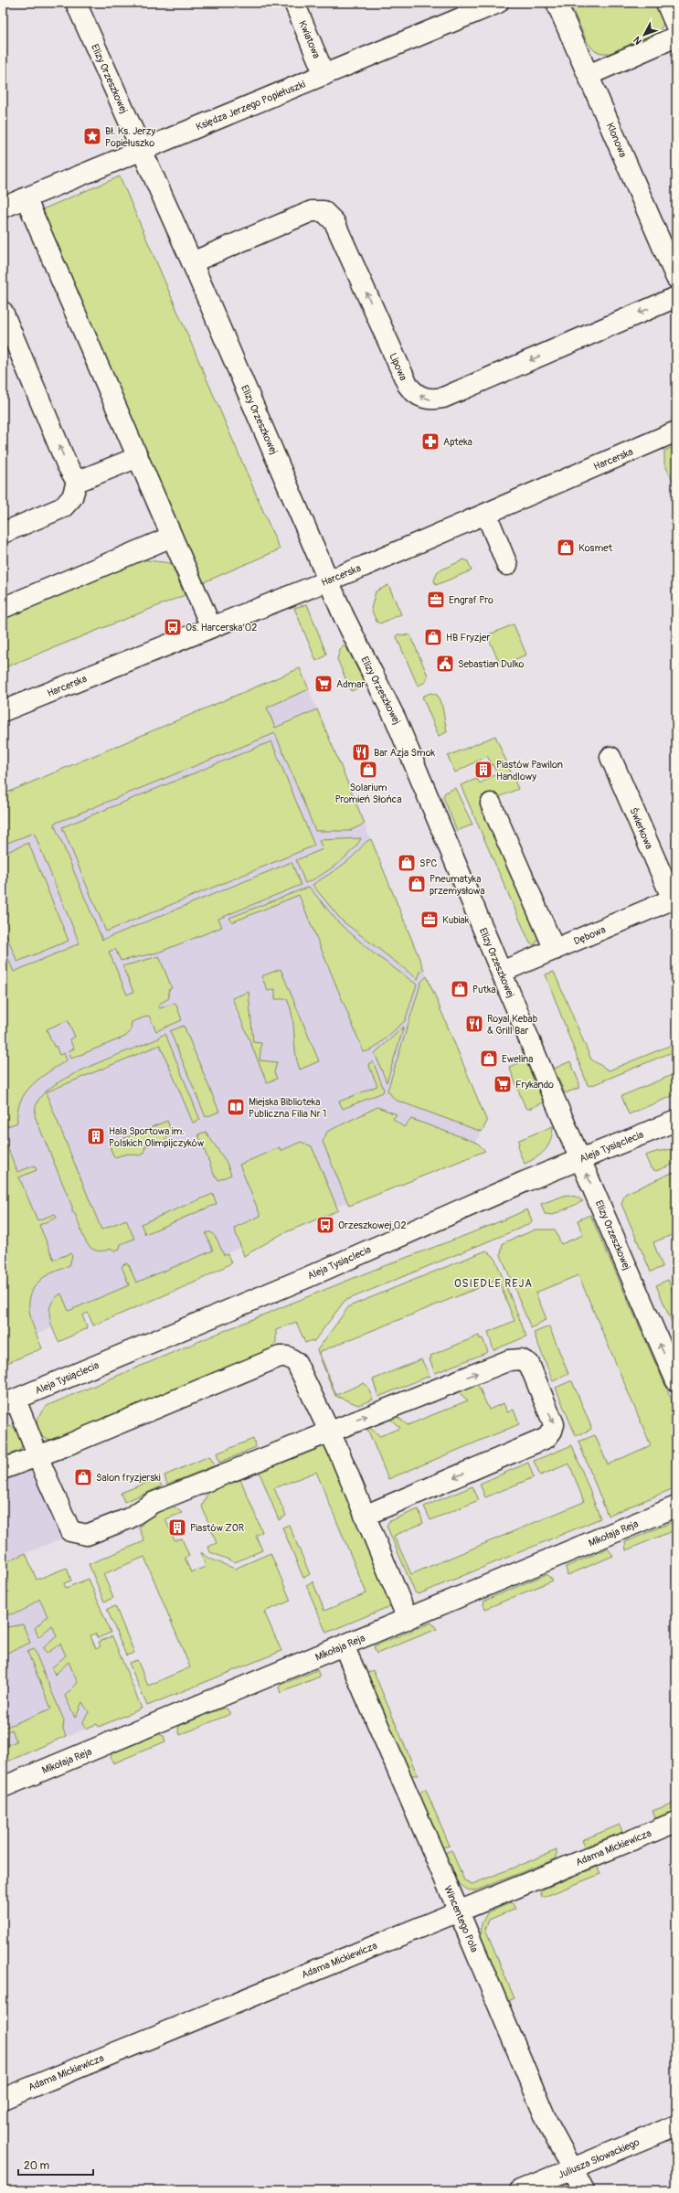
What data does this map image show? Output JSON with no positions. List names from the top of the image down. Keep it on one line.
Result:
{"streets":{"street":["Kwiatowa","Elizy Orzeszkowej","Księdza Jerzego Popiełuszki","Klonowa","Lipowa","Harcerska","Świerkowa","Dębowa","Aleja Tysiąclecia","Mikołaja Reja","Adama Mickiewicza","Wincentego Pola","Juliusza Słowackiego"]},"crossings":[["Kwiatowa","Księdza Jerzego Popiełuszki"],["Elizy Orzeszkowej","Księdza Jerzego Popiełuszki"],["Elizy Orzeszkowej","Lipowa"],["Elizy Orzeszkowej","Harcerska"],["Elizy Orzeszkowej","Dębowa"],["Elizy Orzeszkowej","Aleja Tysiąclecia"],["Świerkowa","Dębowa"],["Mikołaja Reja","Wincentego Pola"],["Adama Mickiewicza","Wincentego Pola"],["Wincentego Pola","Juliusza Słowackiego"]],"districts":["OSIEDLE REJA"],"places":{"place":["Bł. Ks. Jerzy Popiełuszko"],"pharmacy":["Apteka"],"shop":["Kosmet","HB Fryzjer","Solarium Promień Słońca","SPC","Pneumatyka przemysłowa","Putka","Ewelina","Salon fryzjerski"],"office":["Engraf Pro","Kubiak"],"bus stop":["Os. Harcerska 02","Orzeszkowej 02"],"public building":["Sebastian Dulko"],"supermarket":["Admar","Frykando"],"restaurant":["Bar Azja Smok","Royal Kebab & Grill Bar"],"building":["Piastów Pawilon Handlowy","Hala Sportowa im. Polskich Olimpijczyków","Piastów ZOR"],"library":["Miejska Biblioteka Publiczna Filia Nr 1"]},"scale_bar":"20 m","north":"bottom left"}
